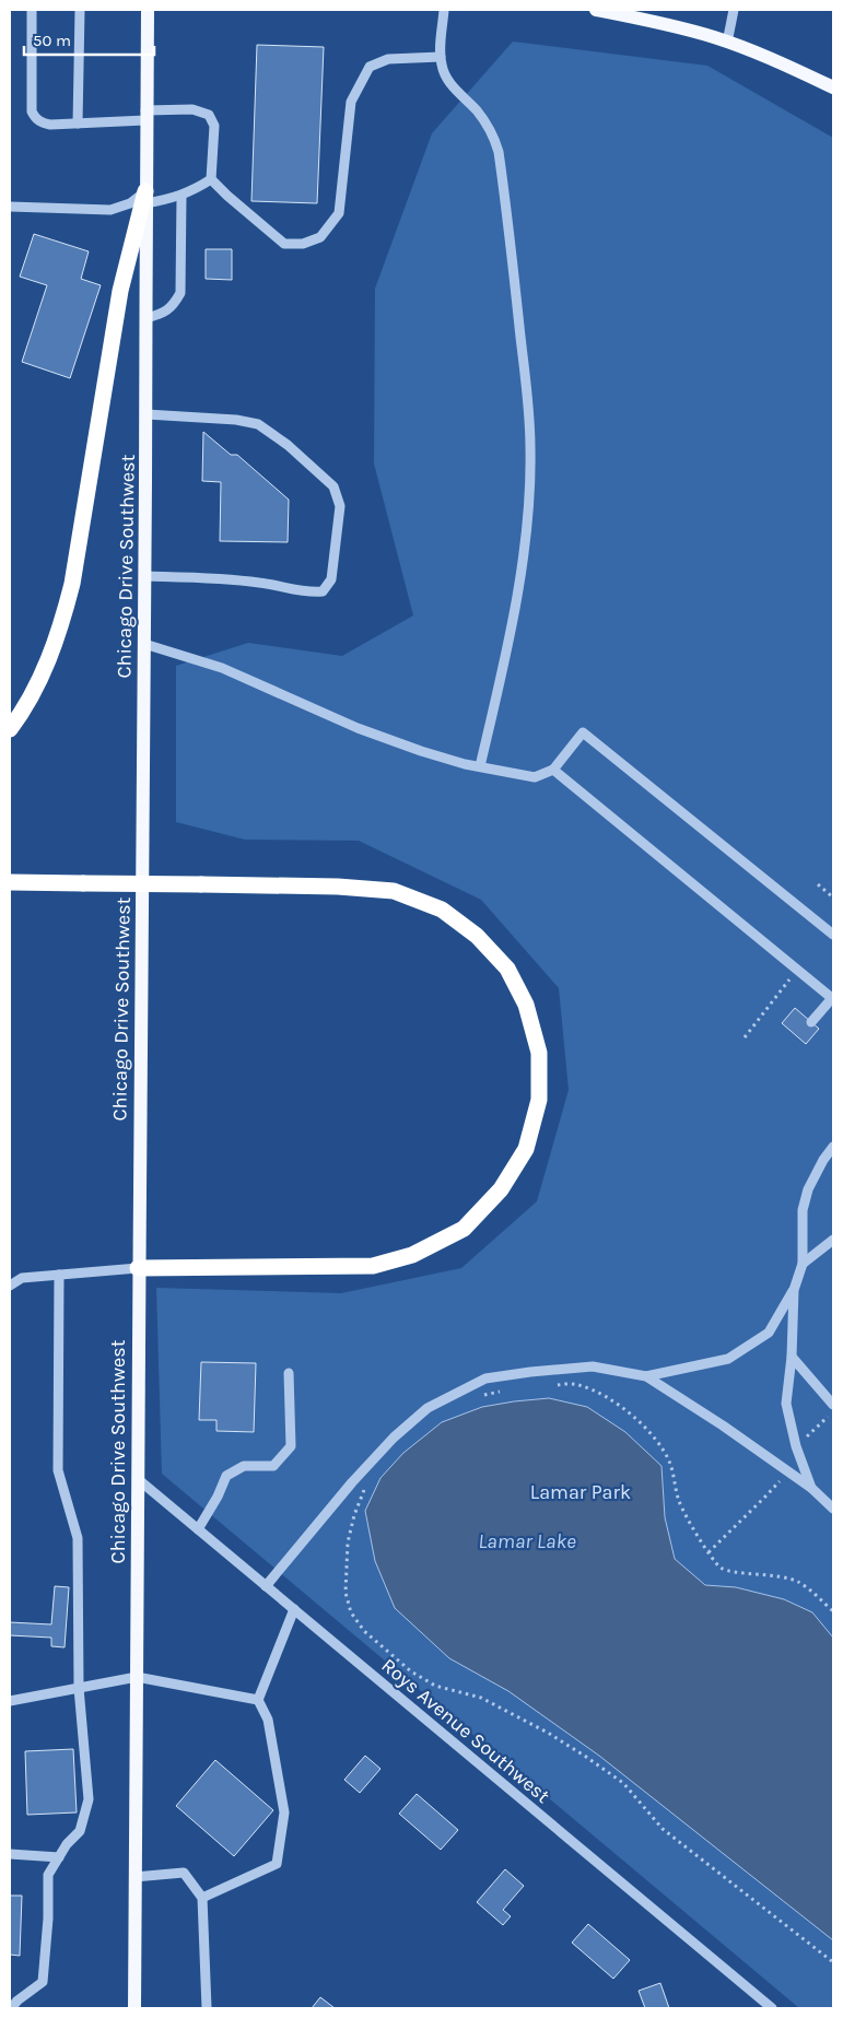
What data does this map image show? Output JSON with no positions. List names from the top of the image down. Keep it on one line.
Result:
{"streets":{"main road":["Chicago Drive Southwest"],"street":["Roys Avenue Southwest"]},"crossings":[["Chicago Drive Southwest","Roys Avenue Southwest"]],"water":["Lamar Lake"],"parks":["Lamar Park"],"scale_bar":"50 m"}
